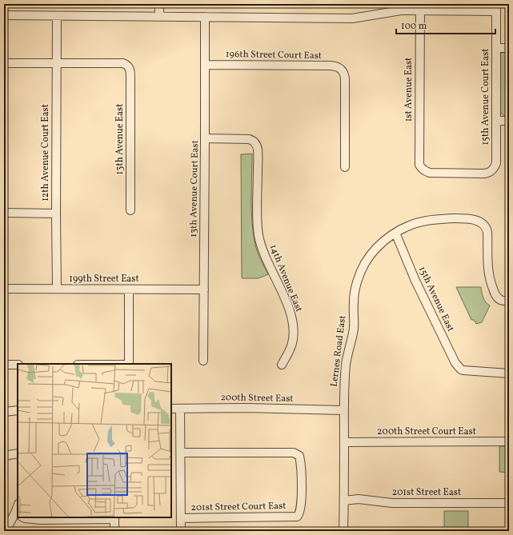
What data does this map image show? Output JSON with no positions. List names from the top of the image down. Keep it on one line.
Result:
{"streets":{"street":["196th Street Court East","1st Avenue East","15th Avenue Court East","13th Avenue East","12th Avenue Court East","13th Avenue Court East","14th Avenue East","199th Street East","15th Avenue East","Lernes Road East","200th Street East","200th Street Court East","201st Street East","201st Street Court East"]},"crossings":[["196th Street Court East","13th Avenue Court East"],["1st Avenue East","15th Avenue Court East"],["13th Avenue East","12th Avenue Court East"],["12th Avenue Court East","199th Street East"],["13th Avenue Court East","14th Avenue East"],["13th Avenue Court East","199th Street East"],["15th Avenue East","Lernes Road East"],["Lernes Road East","200th Street East"]],"scale_bar":"100 m"}
